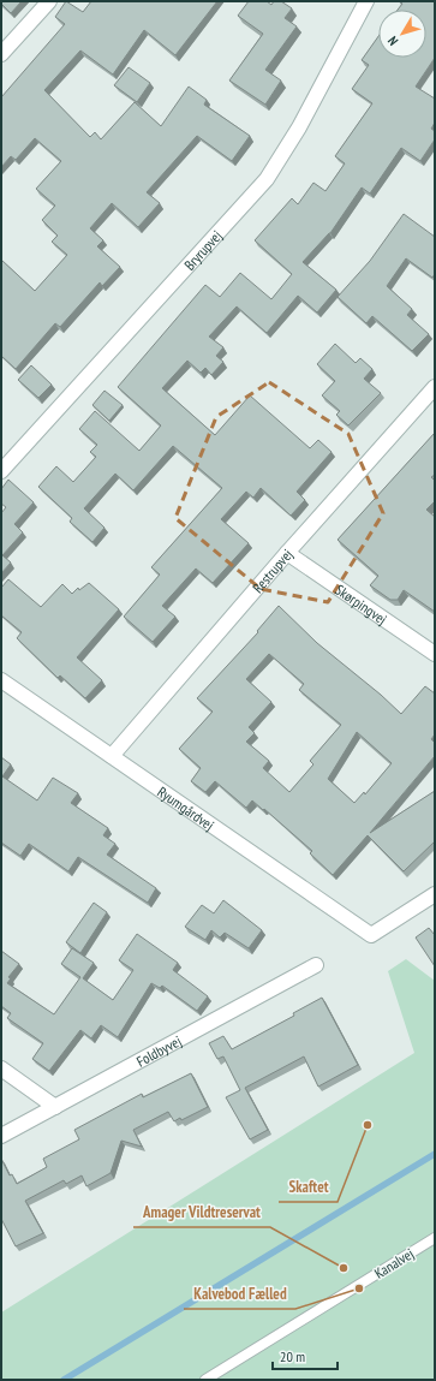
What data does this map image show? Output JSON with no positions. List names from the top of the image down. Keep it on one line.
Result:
{"streets":{"street":["Bryrupvej","Restrupvej","Skørpingvej","Ryumgårdvej","Foldbyvej"],"lane":["Kanalvej"]},"crossings":[["Restrupvej","Skørpingvej"],["Restrupvej","Ryumgårdvej"]],"places":["Skaftet","Amager Vildtreservat","Kalvebod Fælled"],"scale_bar":"20 m","north":"bottom left"}
